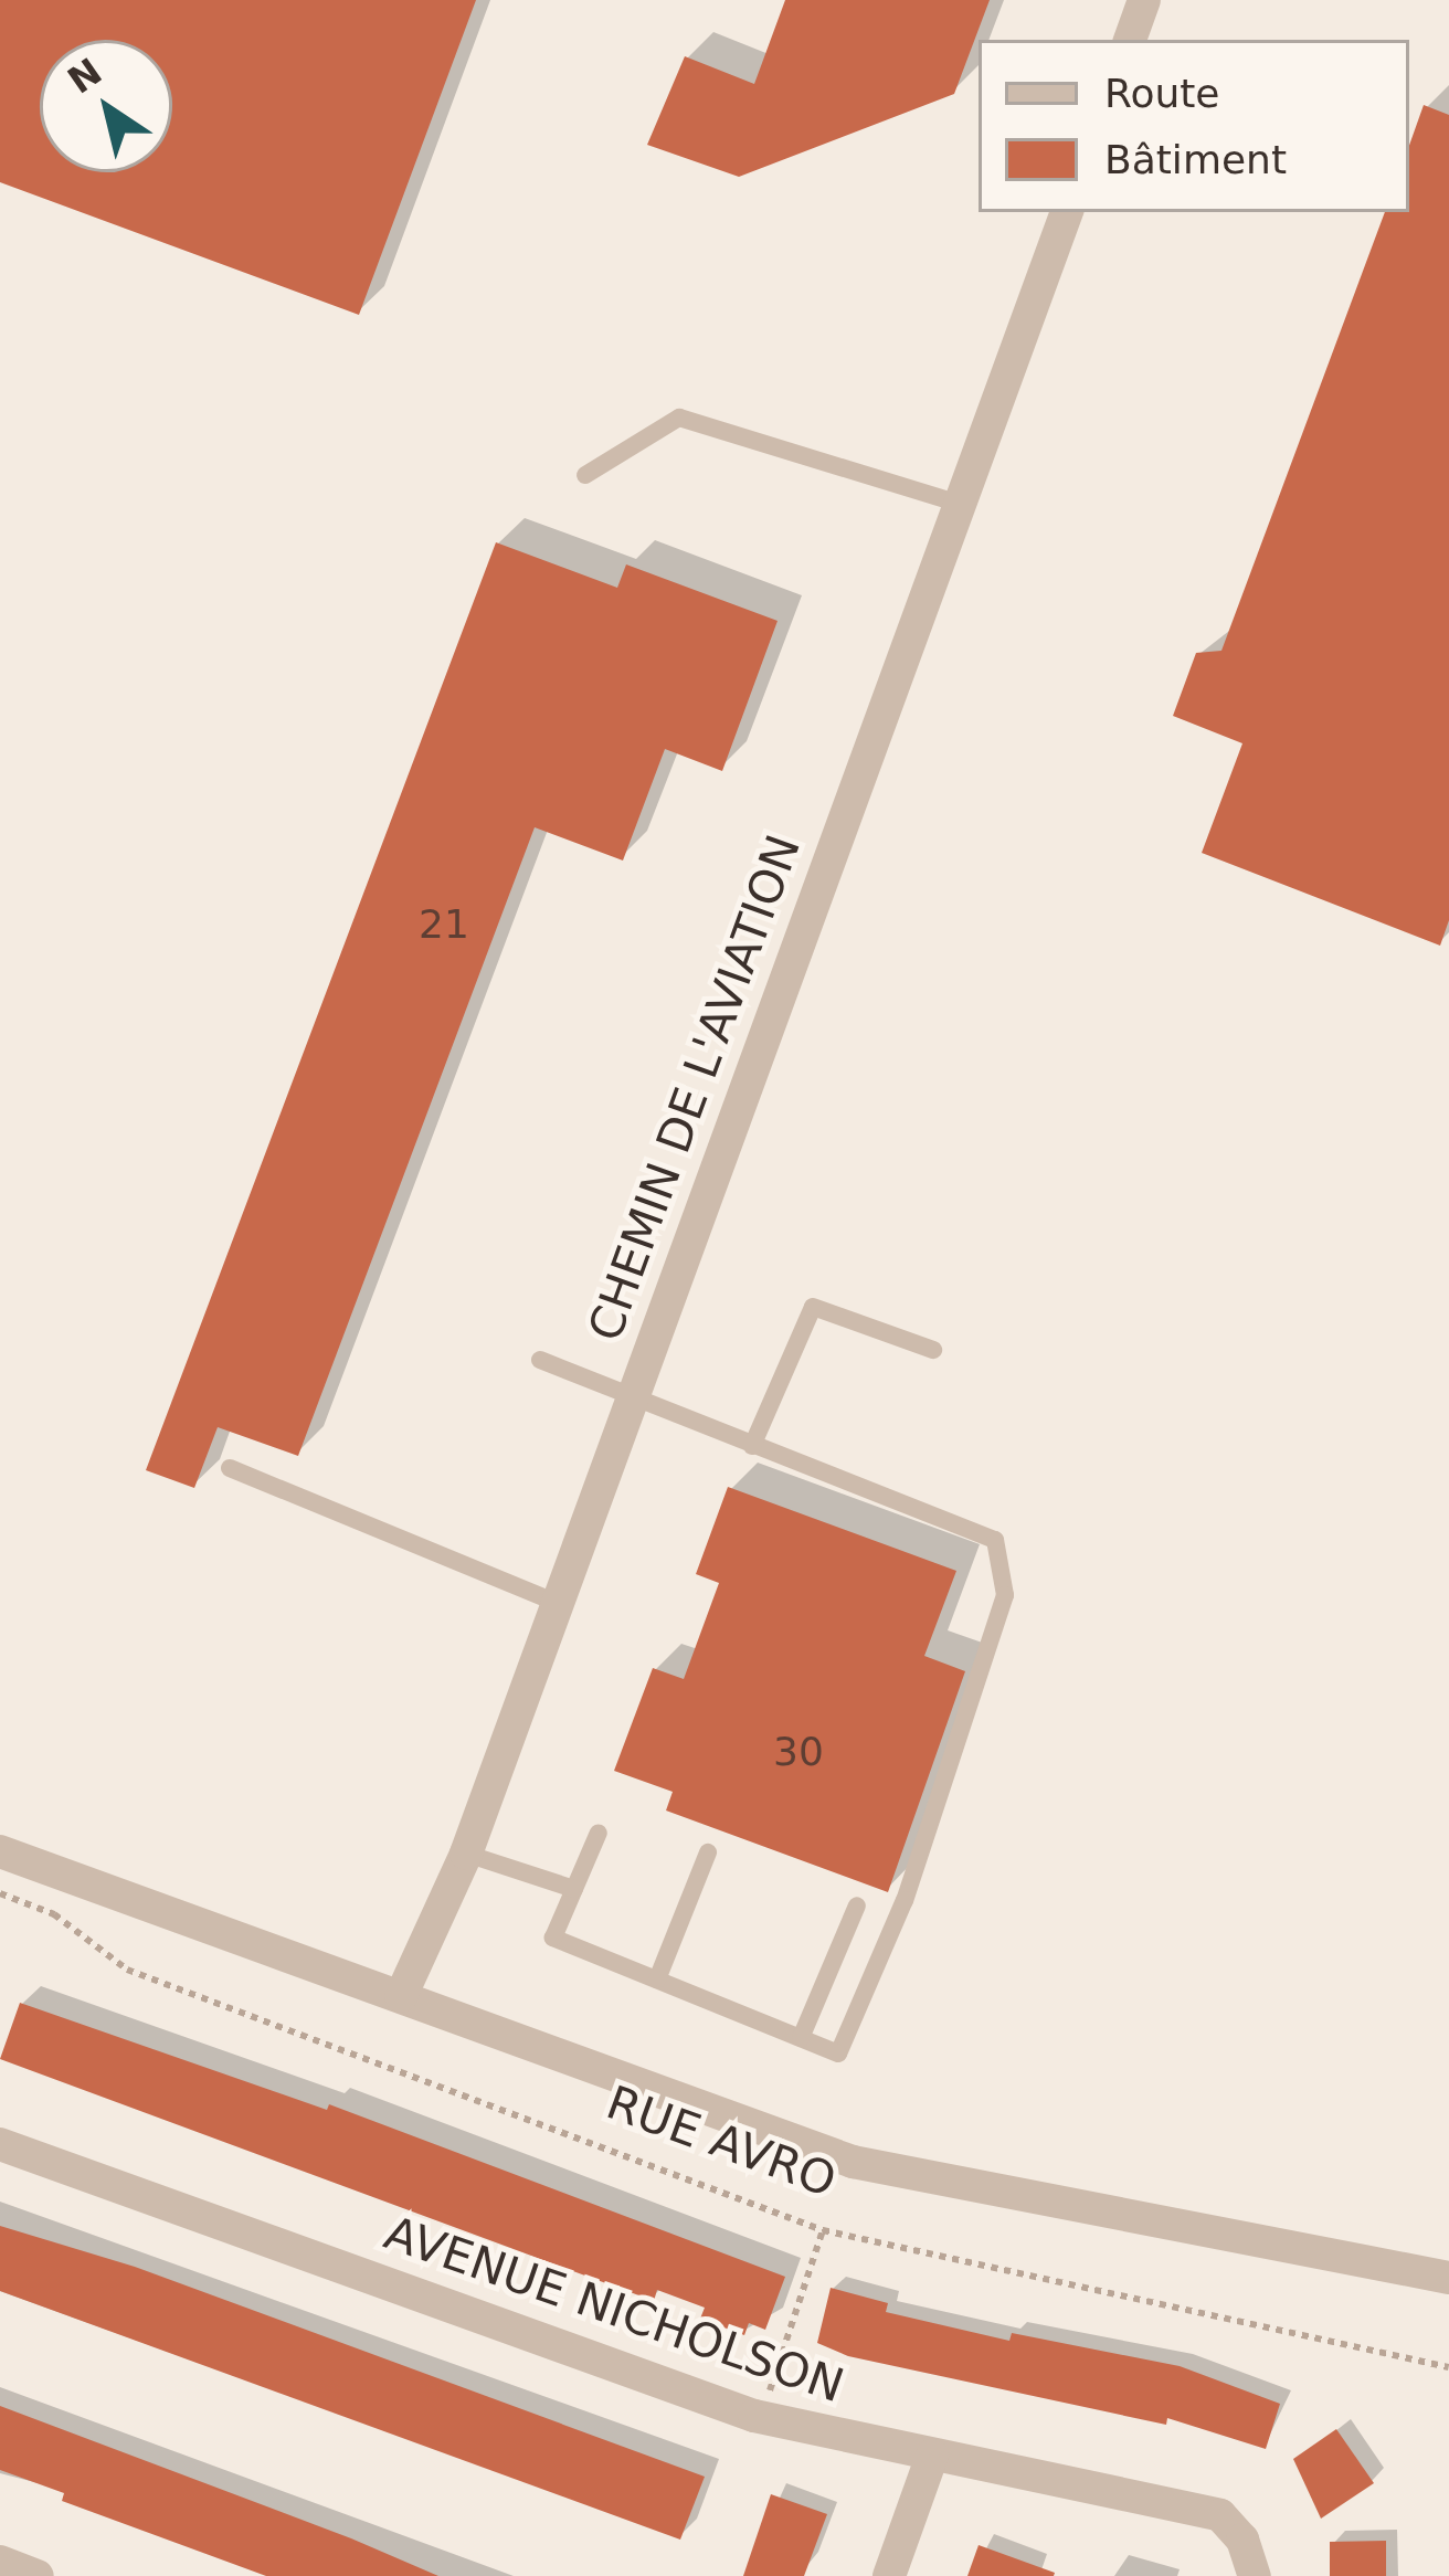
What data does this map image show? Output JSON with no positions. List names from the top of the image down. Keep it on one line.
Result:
{"streets":{"street":["CHEMIN DE L'AVIATION","RUE AVRO","AVENUE NICHOLSON"]},"crossings":[["CHEMIN DE L'AVIATION","RUE AVRO"]],"house_numbers":["21","30"],"legend":["Route","Bâtiment"],"north":"top left"}
